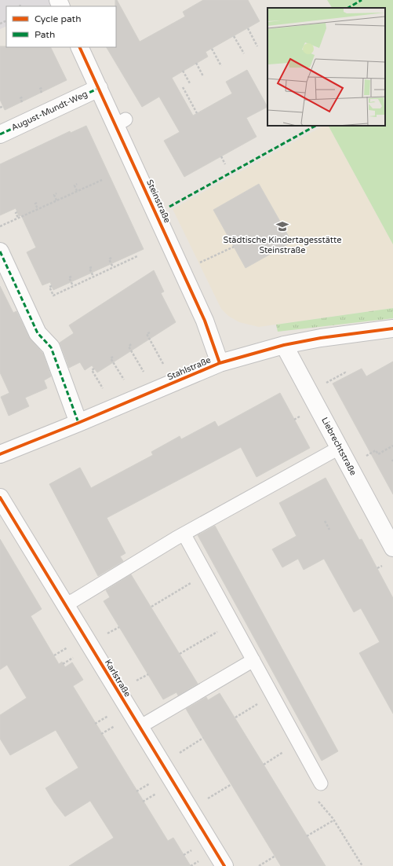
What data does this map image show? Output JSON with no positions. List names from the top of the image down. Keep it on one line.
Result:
{"streets":{"street":["August-Mundt-Weg","Steinstraße","Stahlstraße","Liebrechtstraße","Karlstraße"]},"crossings":[["August-Mundt-Weg","Steinstraße"],["Steinstraße","Stahlstraße"],["Stahlstraße","Liebrechtstraße"]],"places":{"school or university":["Städtische Kindertagesstätte Steinstraße"]},"legend":["Cycle path","Path"]}
